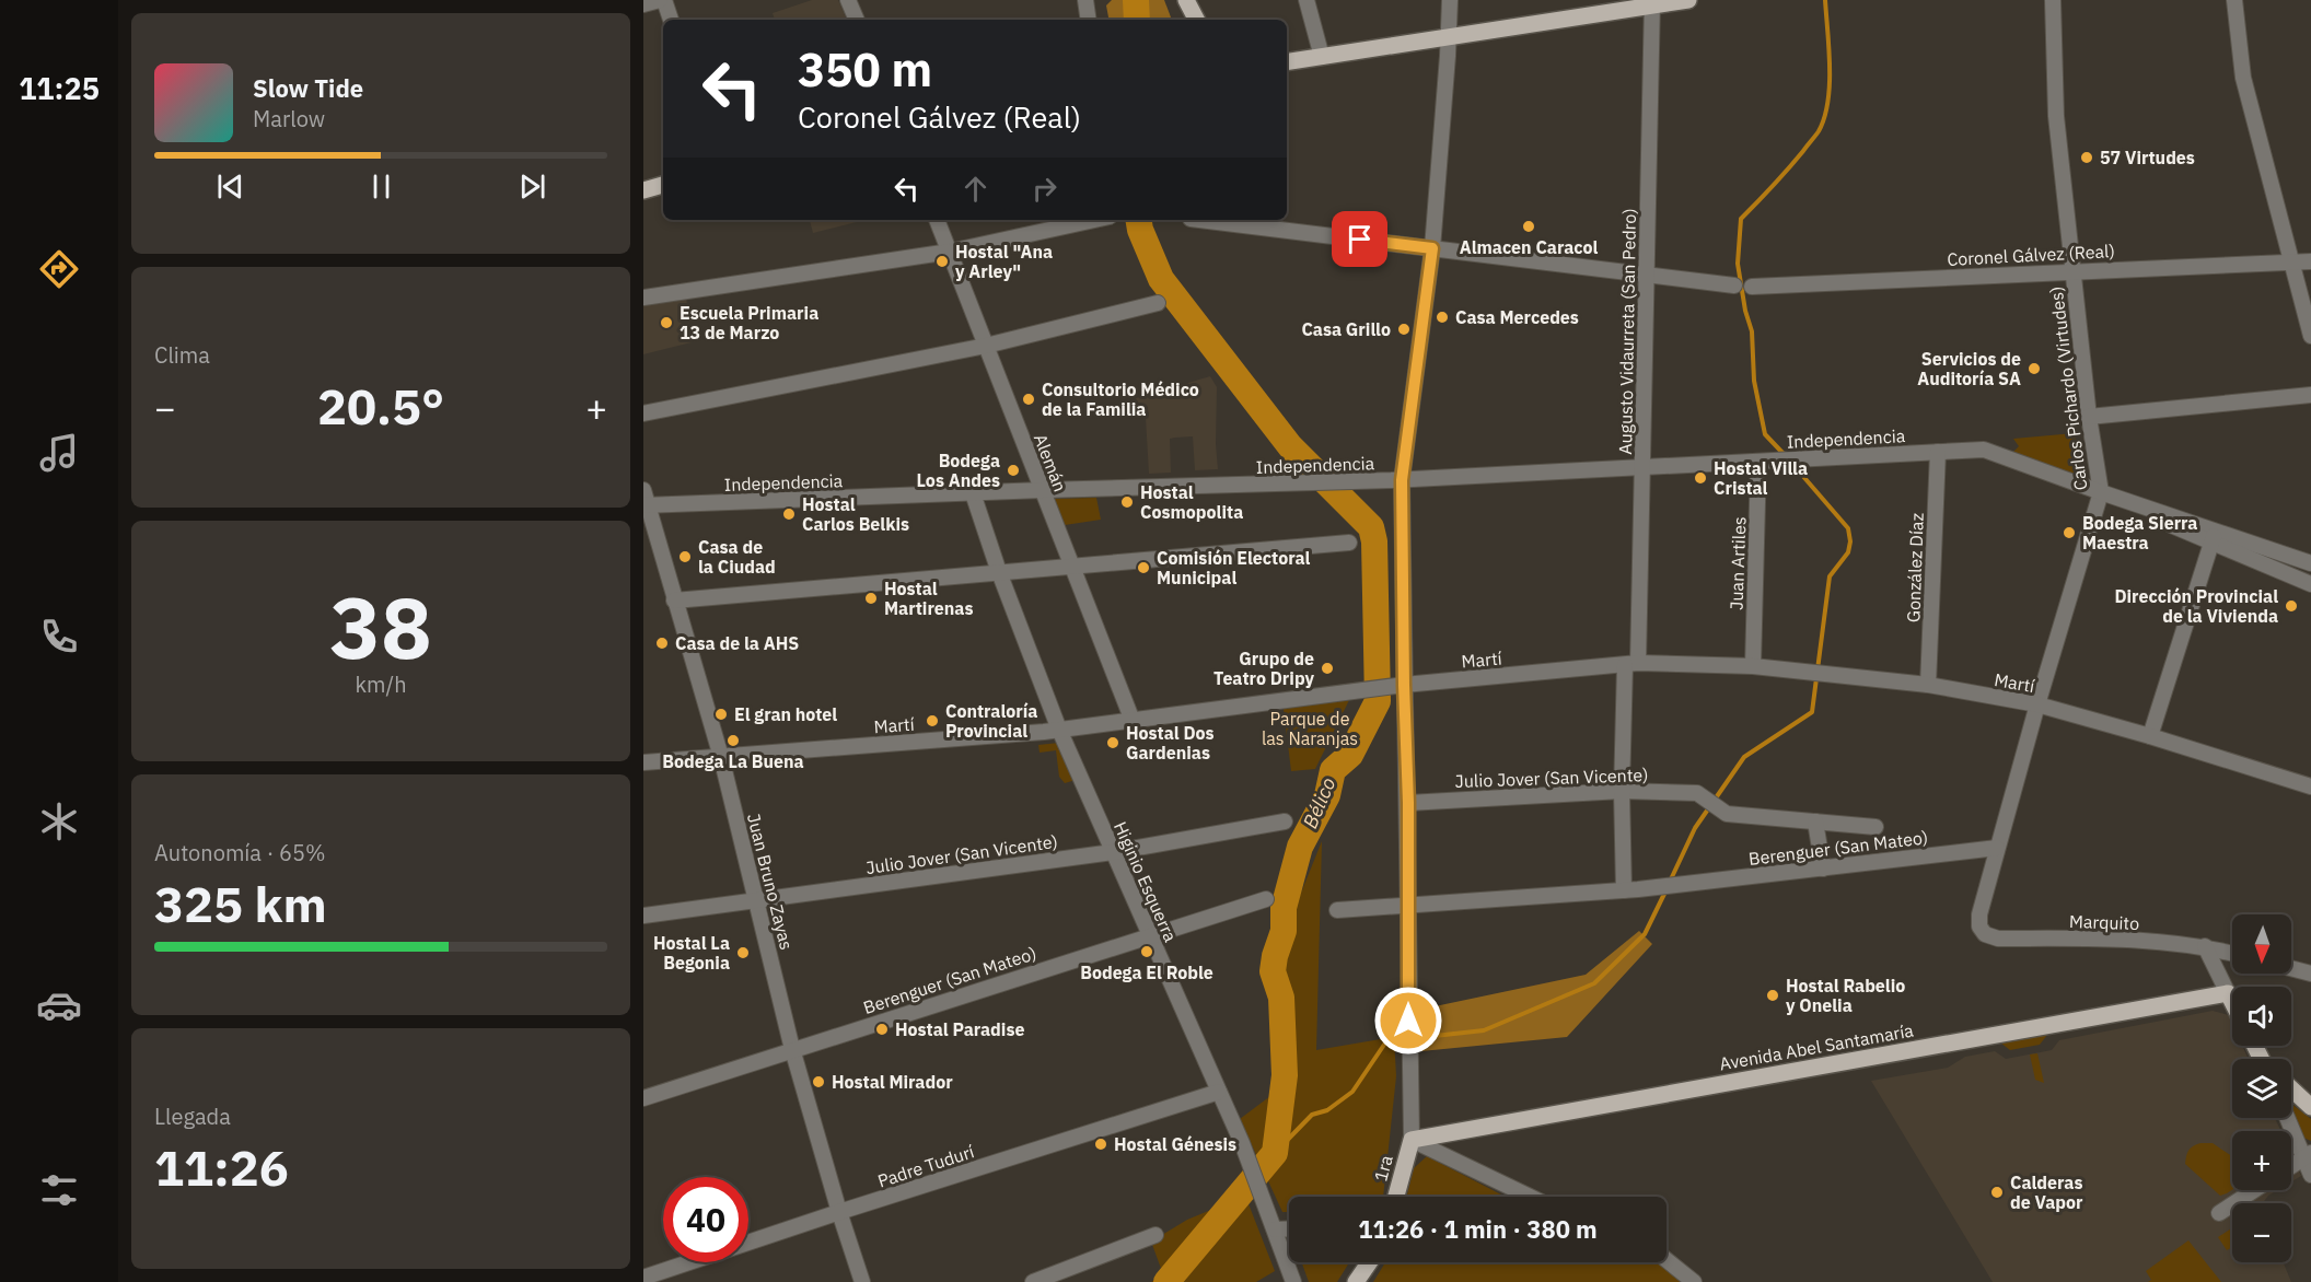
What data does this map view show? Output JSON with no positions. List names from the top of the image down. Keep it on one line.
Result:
{"streets":{"main road":["Avenida Abel Santamaría","1ra"],"street":["Coronel Gálvez (Real)","Augusto Vidaurreta (San Pedro)","Carlos Pichardo (Virtudes)","Independencia","Alemán","Juan Artiles","González Díaz","Martí","Julio Jover (San Vicente)","Berenguer (San Mateo)","Juan Bruno Zayas","Higinio Esquerra","Marquito","Padre Tudurí"]},"crossings":[["Coronel Gálvez (Real)","Carlos Pichardo (Virtudes)"],["Augusto Vidaurreta (San Pedro)","Independencia"],["Augusto Vidaurreta (San Pedro)","Martí"],["Augusto Vidaurreta (San Pedro)","Julio Jover (San Vicente)"],["Augusto Vidaurreta (San Pedro)","Berenguer (San Mateo)"],["Carlos Pichardo (Virtudes)","Independencia"],["Carlos Pichardo (Virtudes)","Martí"],["Carlos Pichardo (Virtudes)","Berenguer (San Mateo)"],["Carlos Pichardo (Virtudes)","Marquito"],["Independencia","Alemán"],["Independencia","Juan Artiles"],["Independencia","González Díaz"],["Independencia","Juan Bruno Zayas"],["Independencia","Higinio Esquerra"],["Alemán","Martí"],["Juan Artiles","Martí"],["González Díaz","Martí"],["Martí","Juan Bruno Zayas"],["Martí","Higinio Esquerra"],["Julio Jover (San Vicente)","Juan Bruno Zayas"],["Julio Jover (San Vicente)","Higinio Esquerra"],["Berenguer (San Mateo)","Juan Bruno Zayas"],["Berenguer (San Mateo)","Higinio Esquerra"],["Juan Bruno Zayas","Padre Tudurí"],["Higinio Esquerra","Padre Tudurí"],["Avenida Abel Santamaría","1ra"]],"water":["Bélico"],"parks":["Parque de las Naranjas"],"places":["57 Virtudes","Almacen Caracol","Hostal \"Ana y Arley\"","Casa Mercedes","Escuela Primaria 13 de Marzo","Casa Grillo","Servicios de Auditoría SA","Consultorio Médico de la Familia","Bodega Los Andes","Hostal Villa Cristal","Hostal Cosmopolita","Hostal Carlos Belkis","Bodega Sierra Maestra","Casa de la Ciudad","Comisión Electoral Municipal","Hostal Martirenas","Dirección Provincial de la Vivienda","Casa de la AHS","Grupo de Teatro Dripy","El gran hotel","Contraloría Provincial","Bodega La Buena","Hostal Dos Gardenias","Bodega El Roble","Hostal La Begonia","Hostal Rabelio y Onelia","Hostal Paradise","Hostal Mirador","Hostal Génesis","Calderas de Vapor"],"north":"bottom","page":{"tabs":"11:25","turn":["350 m","Coronel Gálvez (Real)"],"song":["Slow Tide","Marlow"],"tile":["Clima",["38","km/h"],["Autonomía · 65%","325 km"],["Llegada","11:26"]],"heat":["−","20.5°","+"],"map_buttons":["+","−"],"limit":"40","trip":"11:26 · 1 min · 380 m"}}
